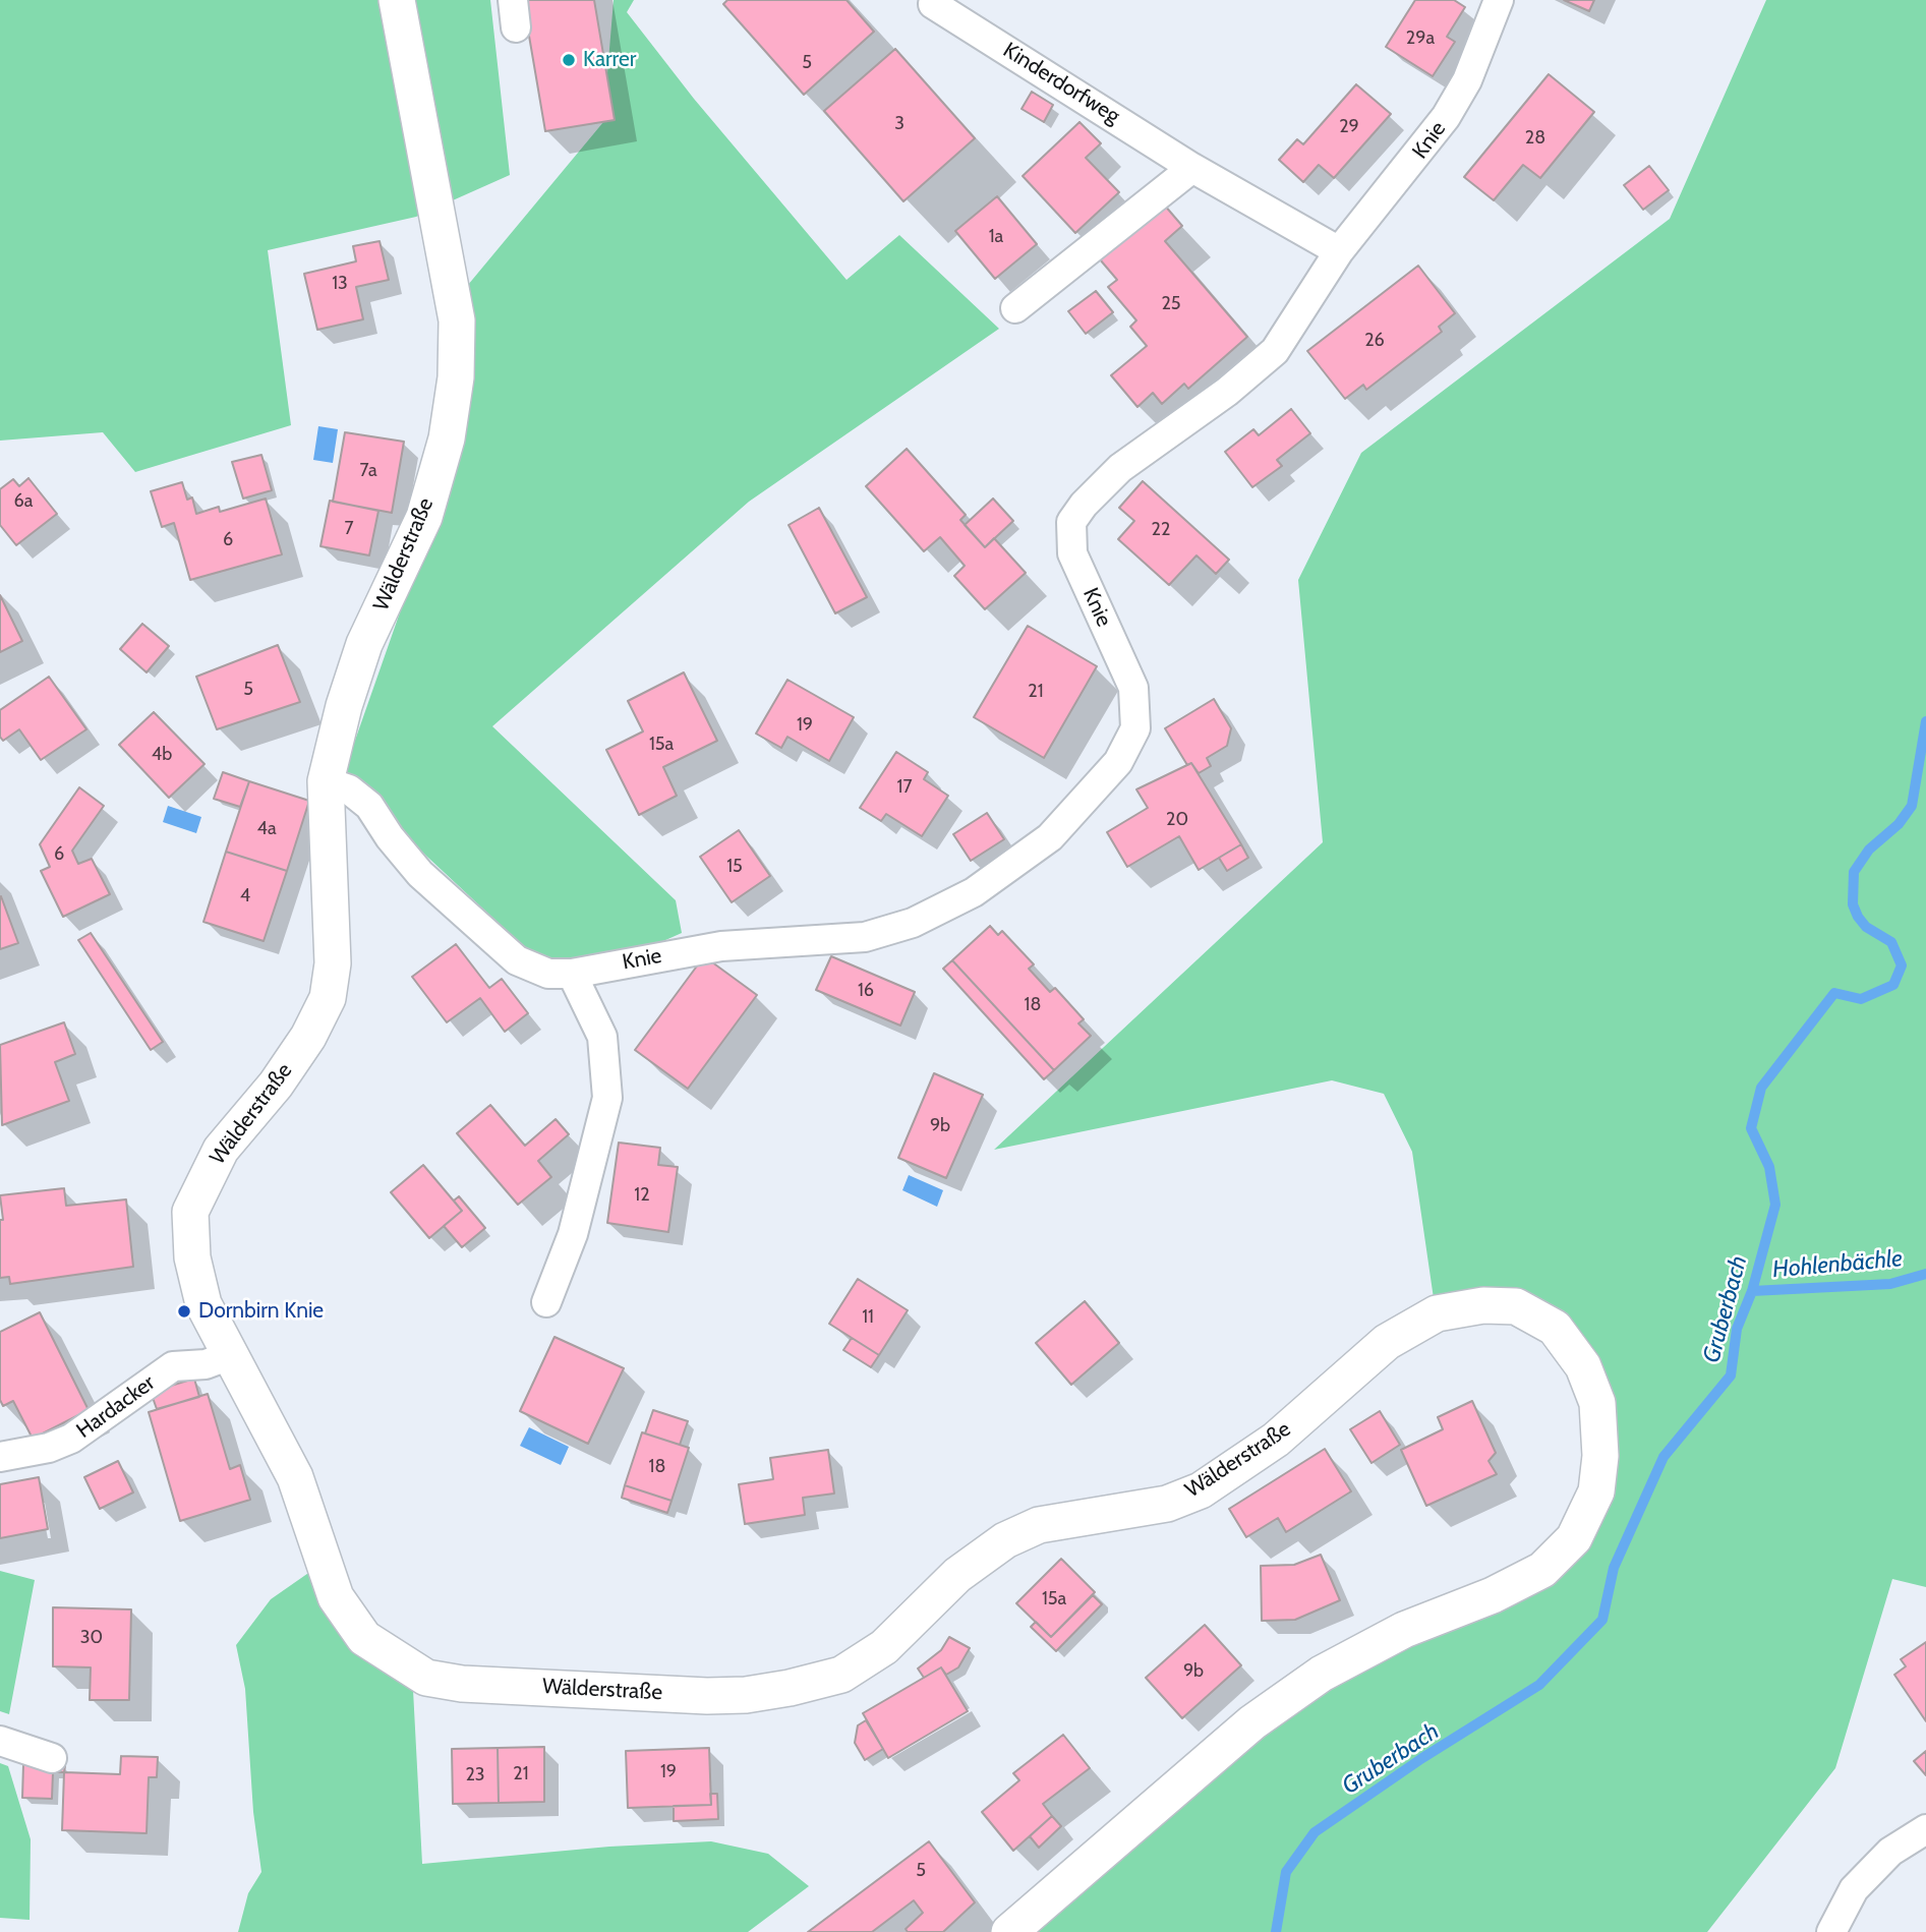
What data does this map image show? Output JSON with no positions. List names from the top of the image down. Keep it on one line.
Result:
{"streets":{"street":["Kinderdorfweg","Knie","Wälderstraße","Hardacker"]},"crossings":[["Kinderdorfweg","Knie"],["Knie","Wälderstraße"],["Wälderstraße","Hardacker"]],"water":["Hohlenbächle","Gruberbach"],"places":["Karrer","Dornbirn Knie"],"house_numbers":["29a","5","3","29","28","1a","13","25","26","7a","6a","7","22","6","5","21","19","15a","4b","17","20","4a","6","15","4","16","18","9b","12","11","18","15a","30","9b","19","21","23","5"]}
